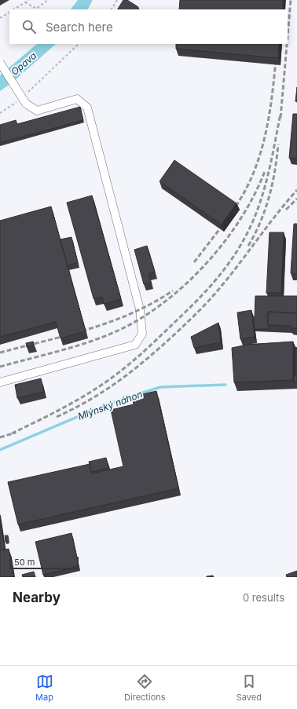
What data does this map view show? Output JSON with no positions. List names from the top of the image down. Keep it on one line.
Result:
{"water":["Opava","Mlýnský náhon"],"scale_bar":"50 m","page":{"search":"Search here","scale":"50 m","heading":["Nearby","0 results"],"nav":["Map","Directions","Saved"]}}
